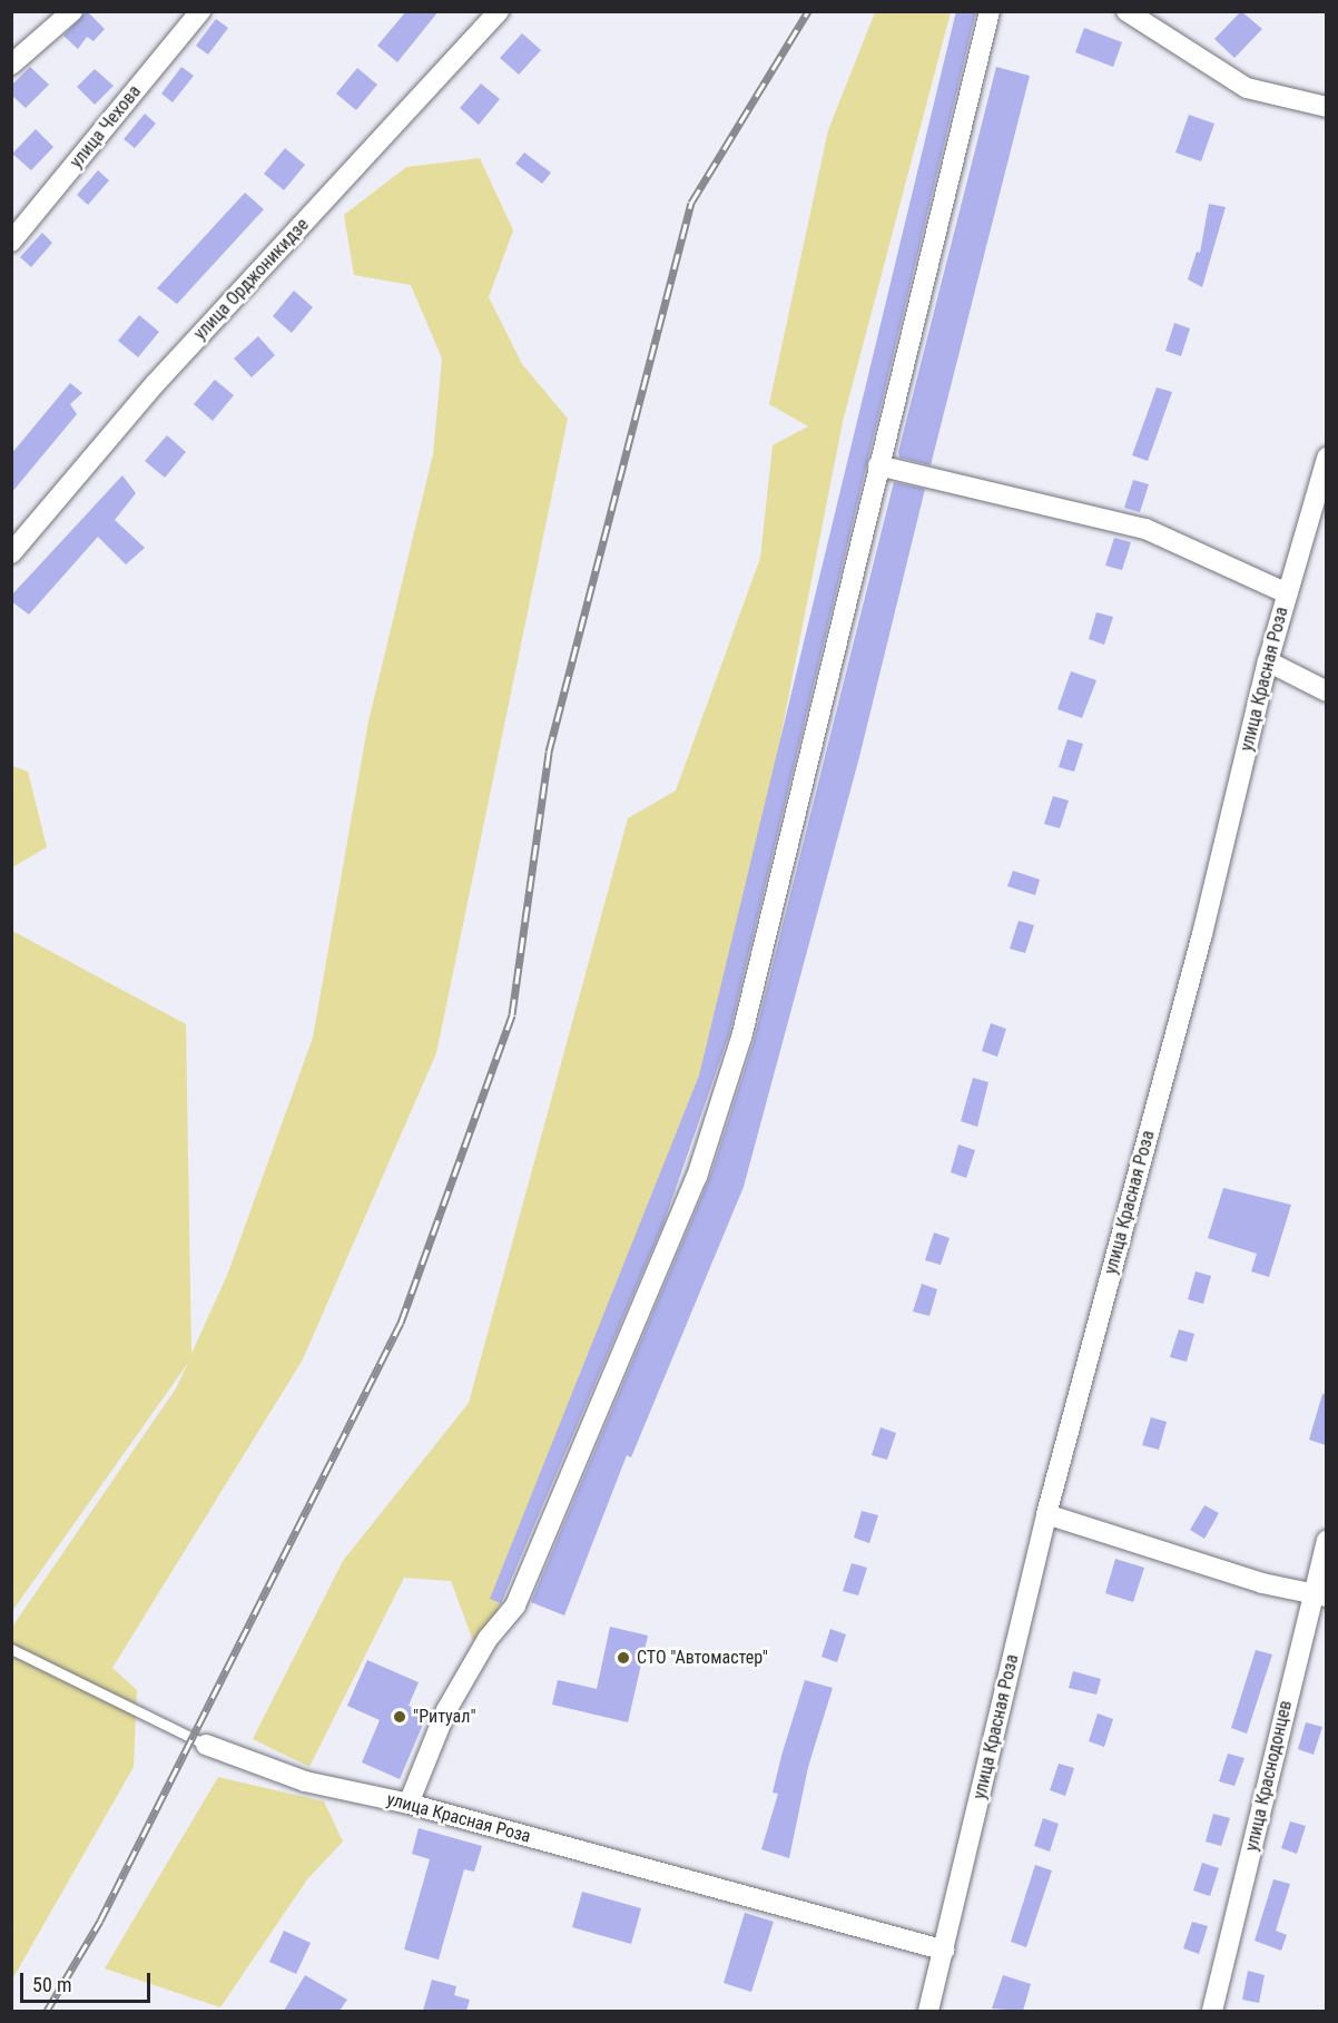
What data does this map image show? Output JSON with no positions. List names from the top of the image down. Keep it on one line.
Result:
{"streets":{"street":["улица Чехова","улица Орджоникидзе","улица Красная Роза","улица Краснодонцев"]},"places":["СТО \"Автомастер\"","\"Ритуал\""],"scale_bar":"50 m"}
